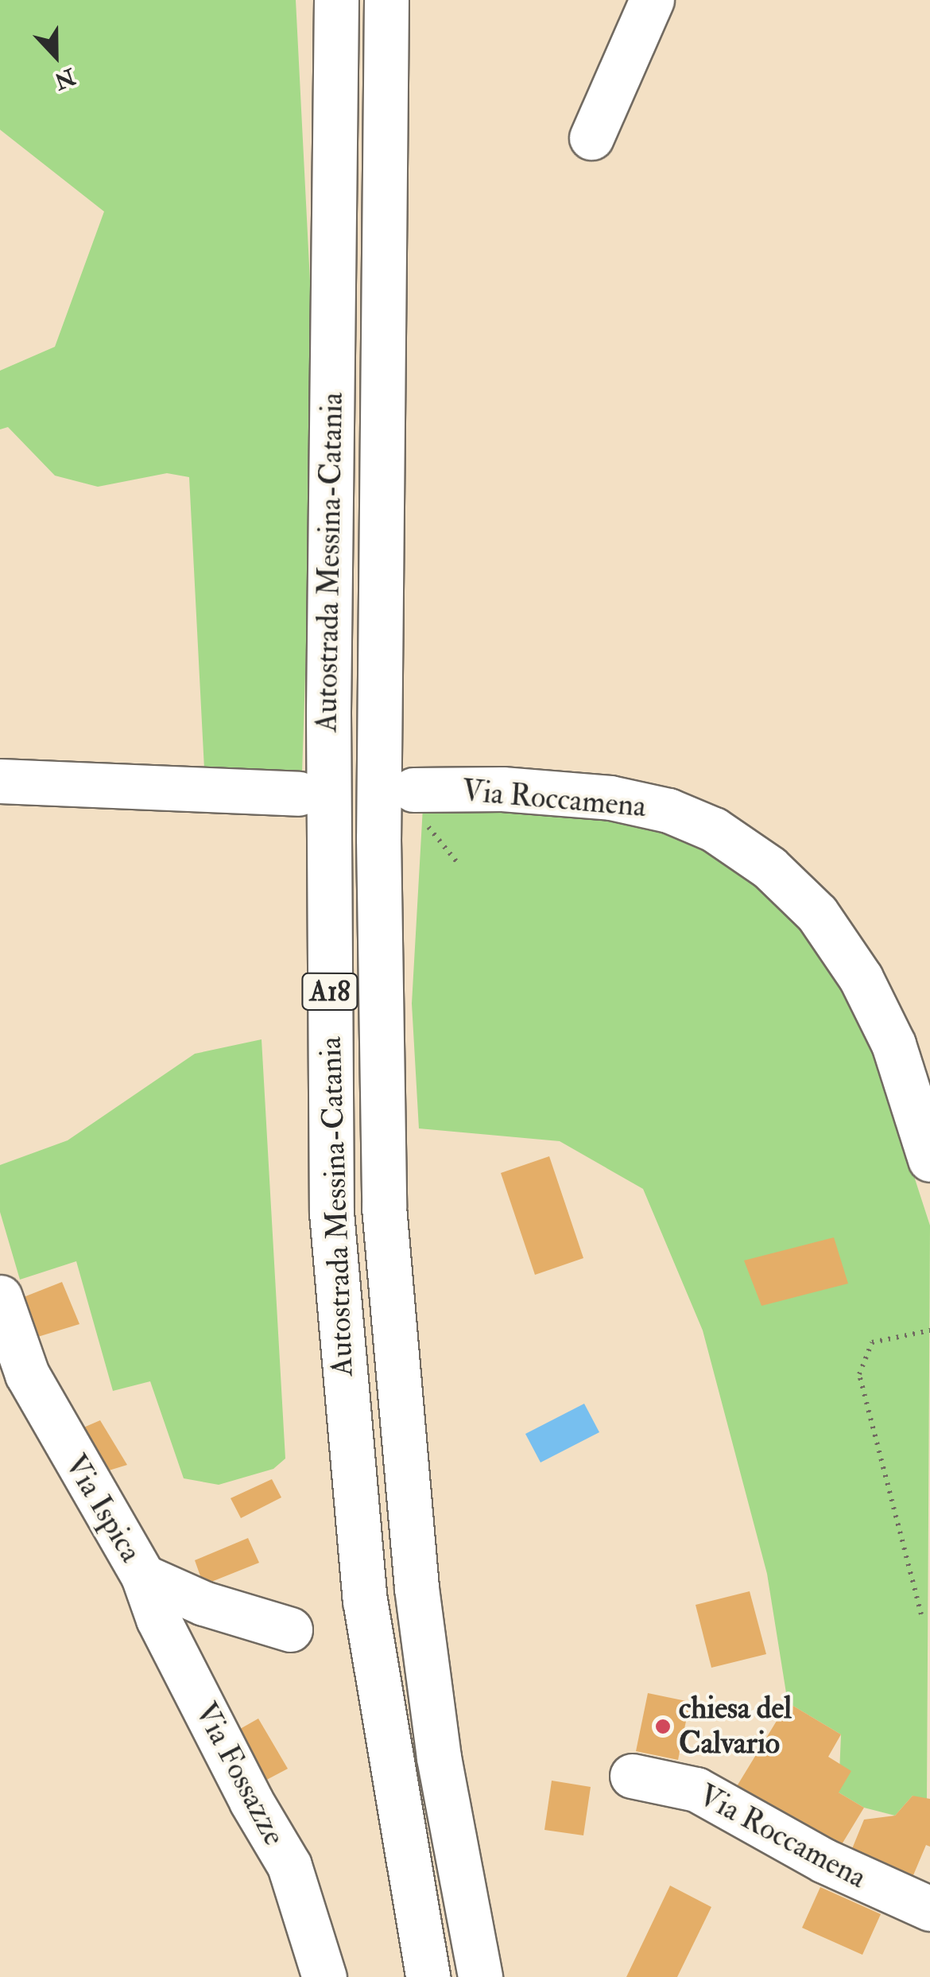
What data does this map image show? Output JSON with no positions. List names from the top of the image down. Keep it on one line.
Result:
{"streets":{"main road":["Autostrada Messina-Catania","Via Roccamena","A18","Via Ispica","Via Fossazze"]},"crossings":[["Via Ispica","Via Fossazze"]],"places":["chiesa del Calvario"],"north":"bottom"}
